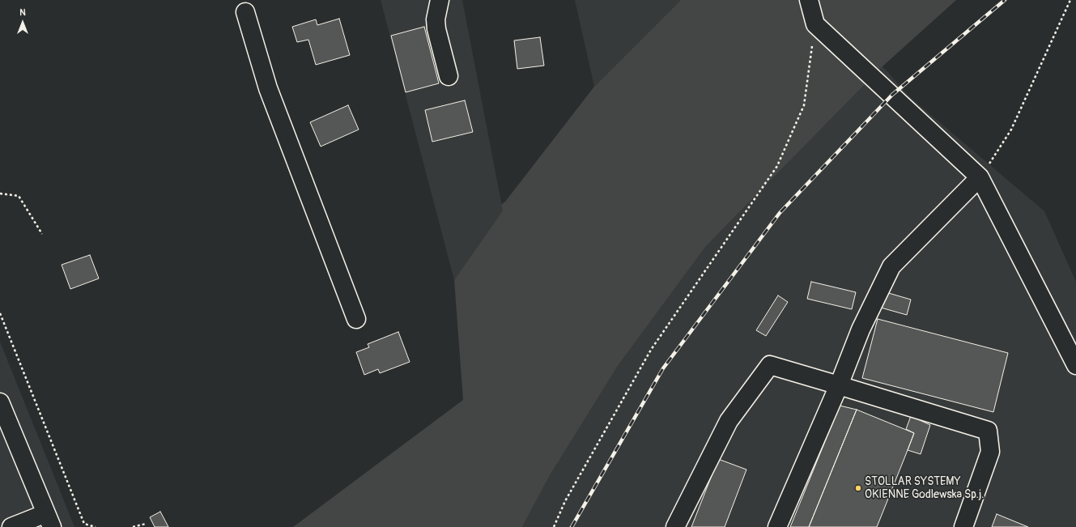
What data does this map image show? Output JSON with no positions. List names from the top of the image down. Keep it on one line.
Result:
{"places":["STOLLAR SYSTEMY OKIENNE Godlewska Sp.j."],"north":"top"}
